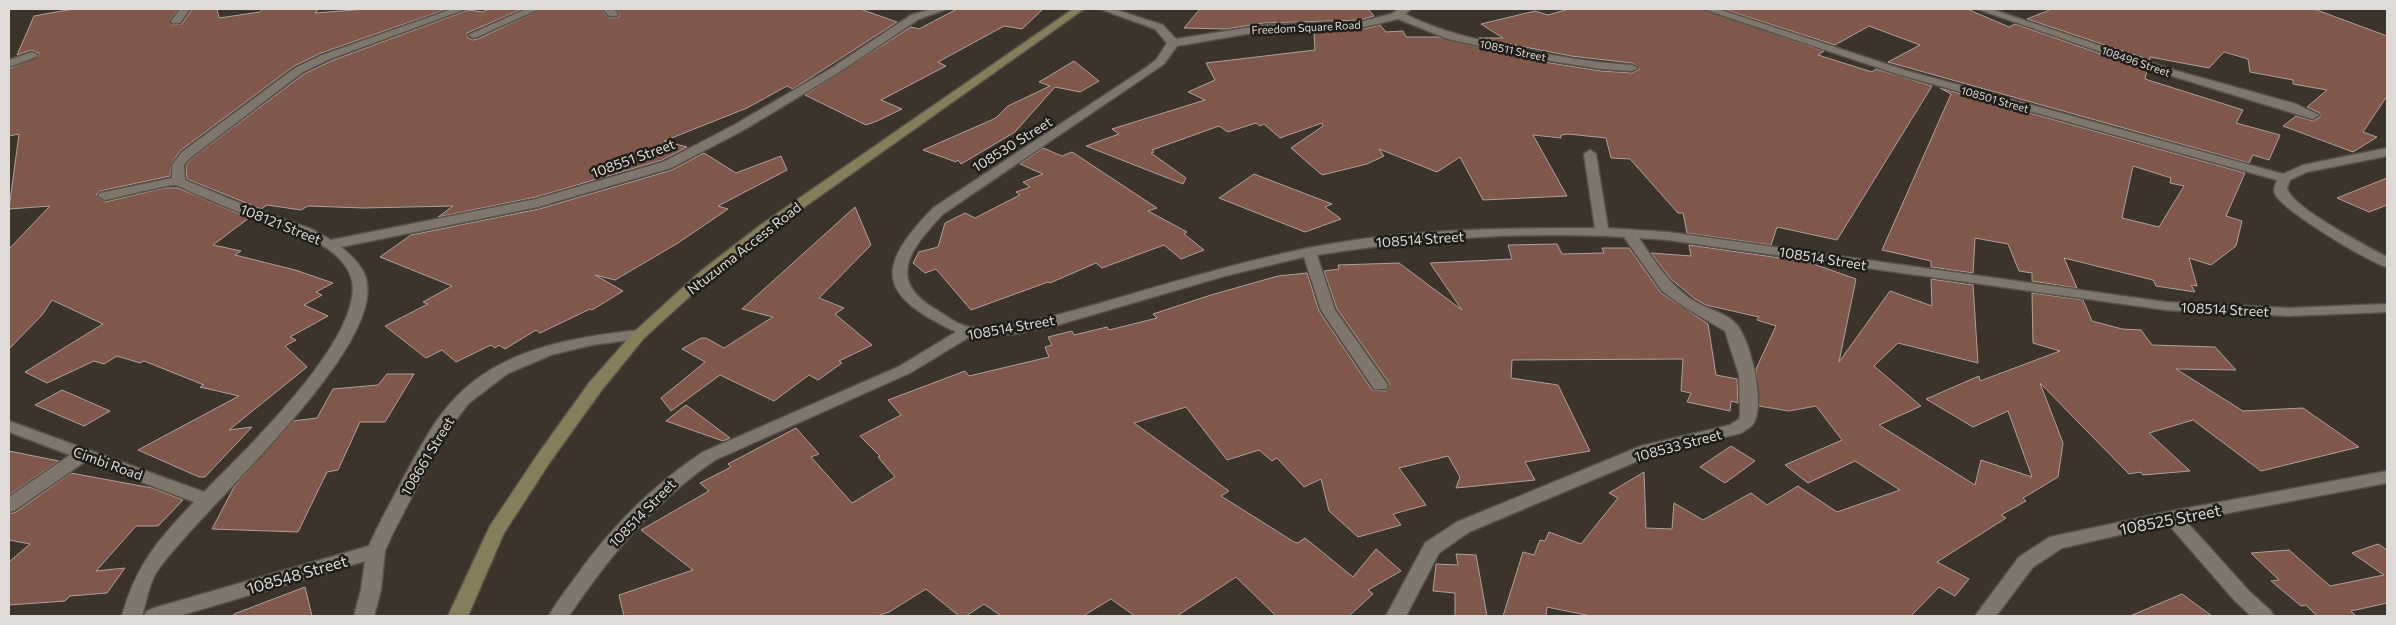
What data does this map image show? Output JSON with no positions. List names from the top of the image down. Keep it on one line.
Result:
{"streets":{"street":["Freedom Square Road","108511 Street","108496 Street","108501 Street","108530 Street","108551 Street","108121 Street","108514 Street","Ntuzuma Access Road","108533 Street","108661 Street","Cimbi Road","108525 Street","108548 Street"]},"crossings":[["Freedom Square Road","108511 Street"],["Freedom Square Road","108530 Street"],["108530 Street","108514 Street"],["108551 Street","108121 Street"],["108121 Street","Cimbi Road"],["108514 Street","108533 Street"],["Ntuzuma Access Road","108661 Street"],["108661 Street","108548 Street"]]}
